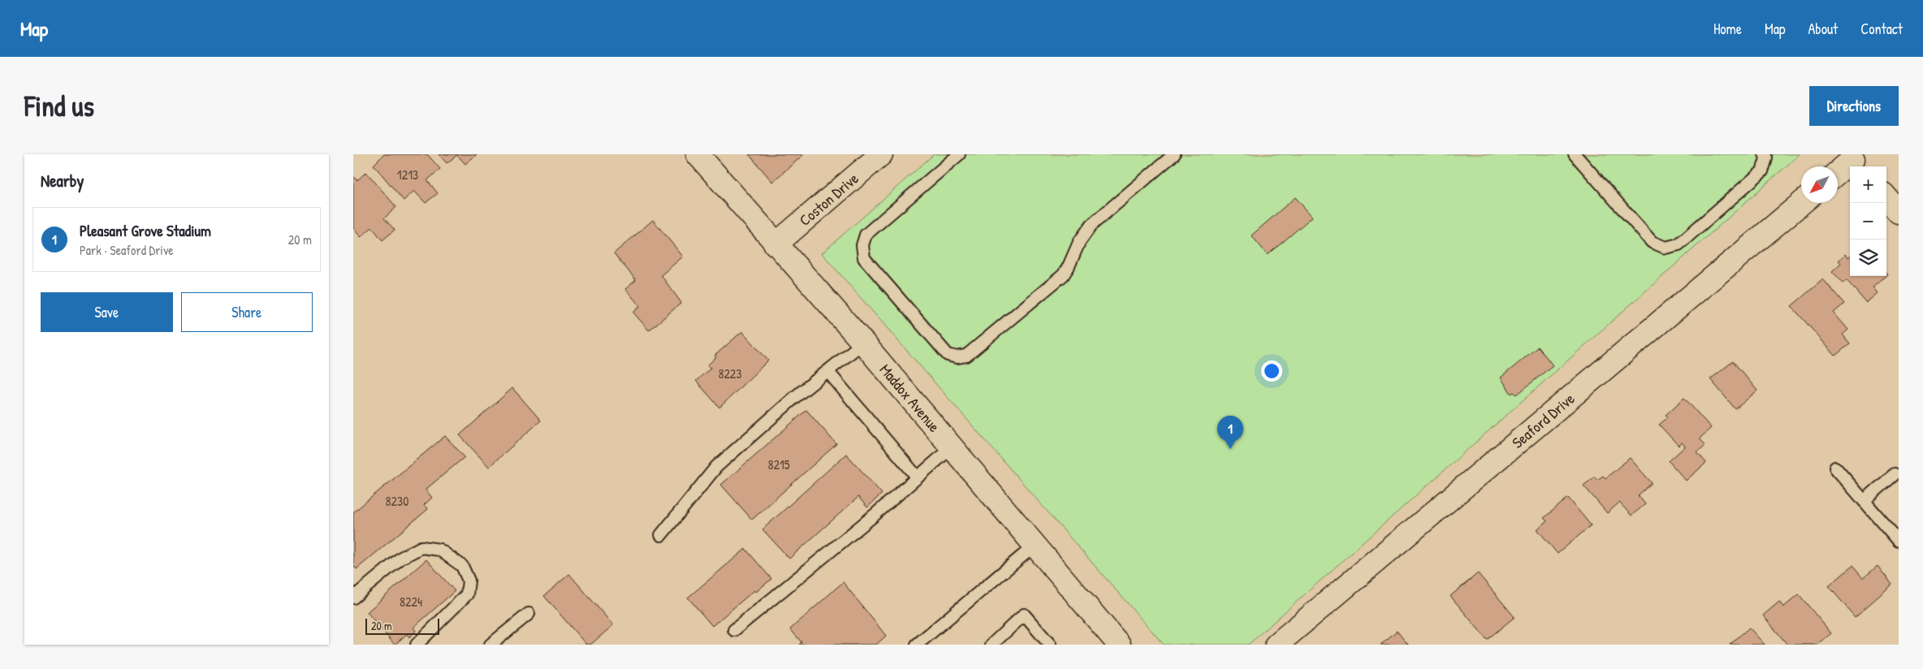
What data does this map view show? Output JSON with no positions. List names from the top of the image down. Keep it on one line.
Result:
{"streets":{"street":["Coston Drive","Maddox Avenue","Seaford Drive"]},"crossings":[["Coston Drive","Maddox Avenue"]],"house_numbers":["1213","8223","8215","8230","8224"],"scale_bar":"20 m","north":"bottom left","page":{"header":"Map","nav":["Home","Map","About","Contact"],"buttons":["Directions",["Save","Share"]],"title":"Find us","heading":"Nearby","map_buttons":["+","−"],"list":[{"mark":"1","name":"Pleasant Grove Stadium","note":"Park · Seaford Drive","value":"20 m"}],"pins":"1","scale":"20 m"}}
